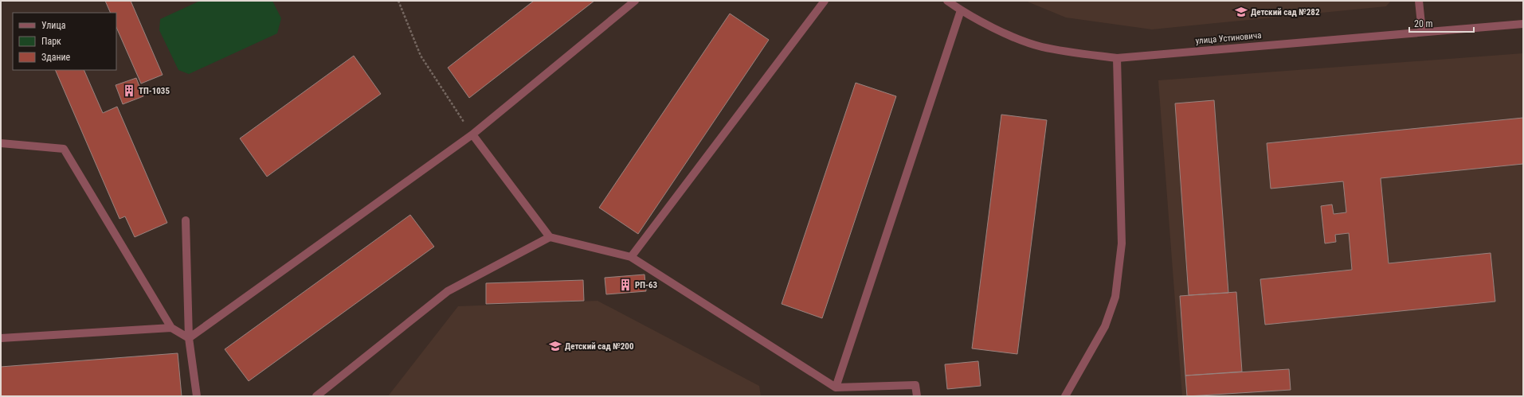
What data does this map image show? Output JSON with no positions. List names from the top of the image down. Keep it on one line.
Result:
{"streets":{"street":["улица Устиновича"]},"places":{"school or university":["Детский сад №282","Детский сад №200"],"building":["ТП-1035","РП-63"]},"legend":["Улица","Парк","Здание"],"scale_bar":"20 m"}
